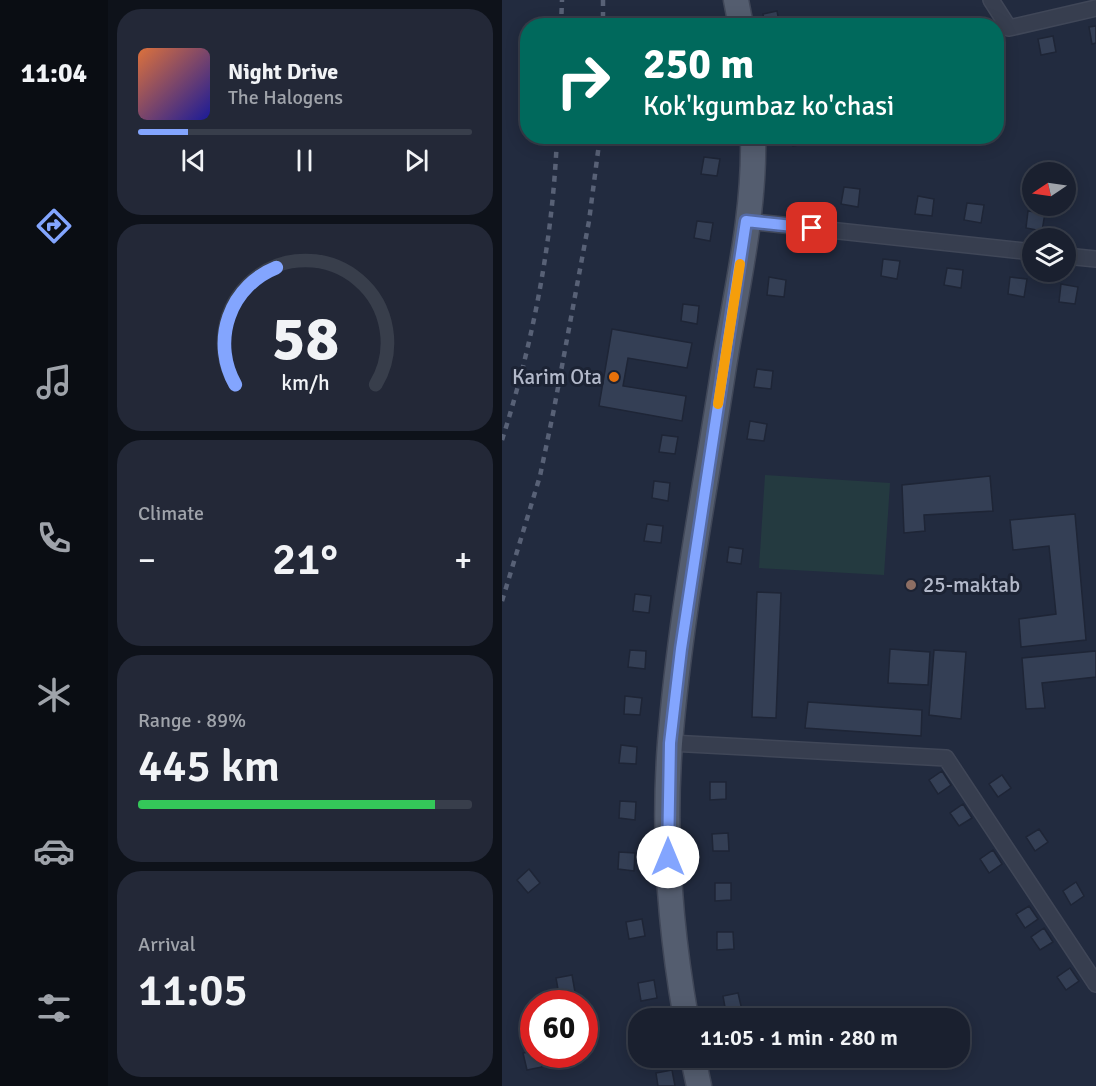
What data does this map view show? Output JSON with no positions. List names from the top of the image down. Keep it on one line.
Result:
{"places":["Karim Ota","25-maktab"],"north":"left","page":{"tabs":"11:04","turn":["250 m","Kok'kgumbaz ko'chasi"],"song":["Night Drive","The Halogens"],"tile":["Climate",["Range · 89%","445 km"],["Arrival","11:05"]],"heat":["−","21°","+"],"limit":"60","trip":"11:05 · 1 min · 280 m","gauge":["58","km/h"]}}
